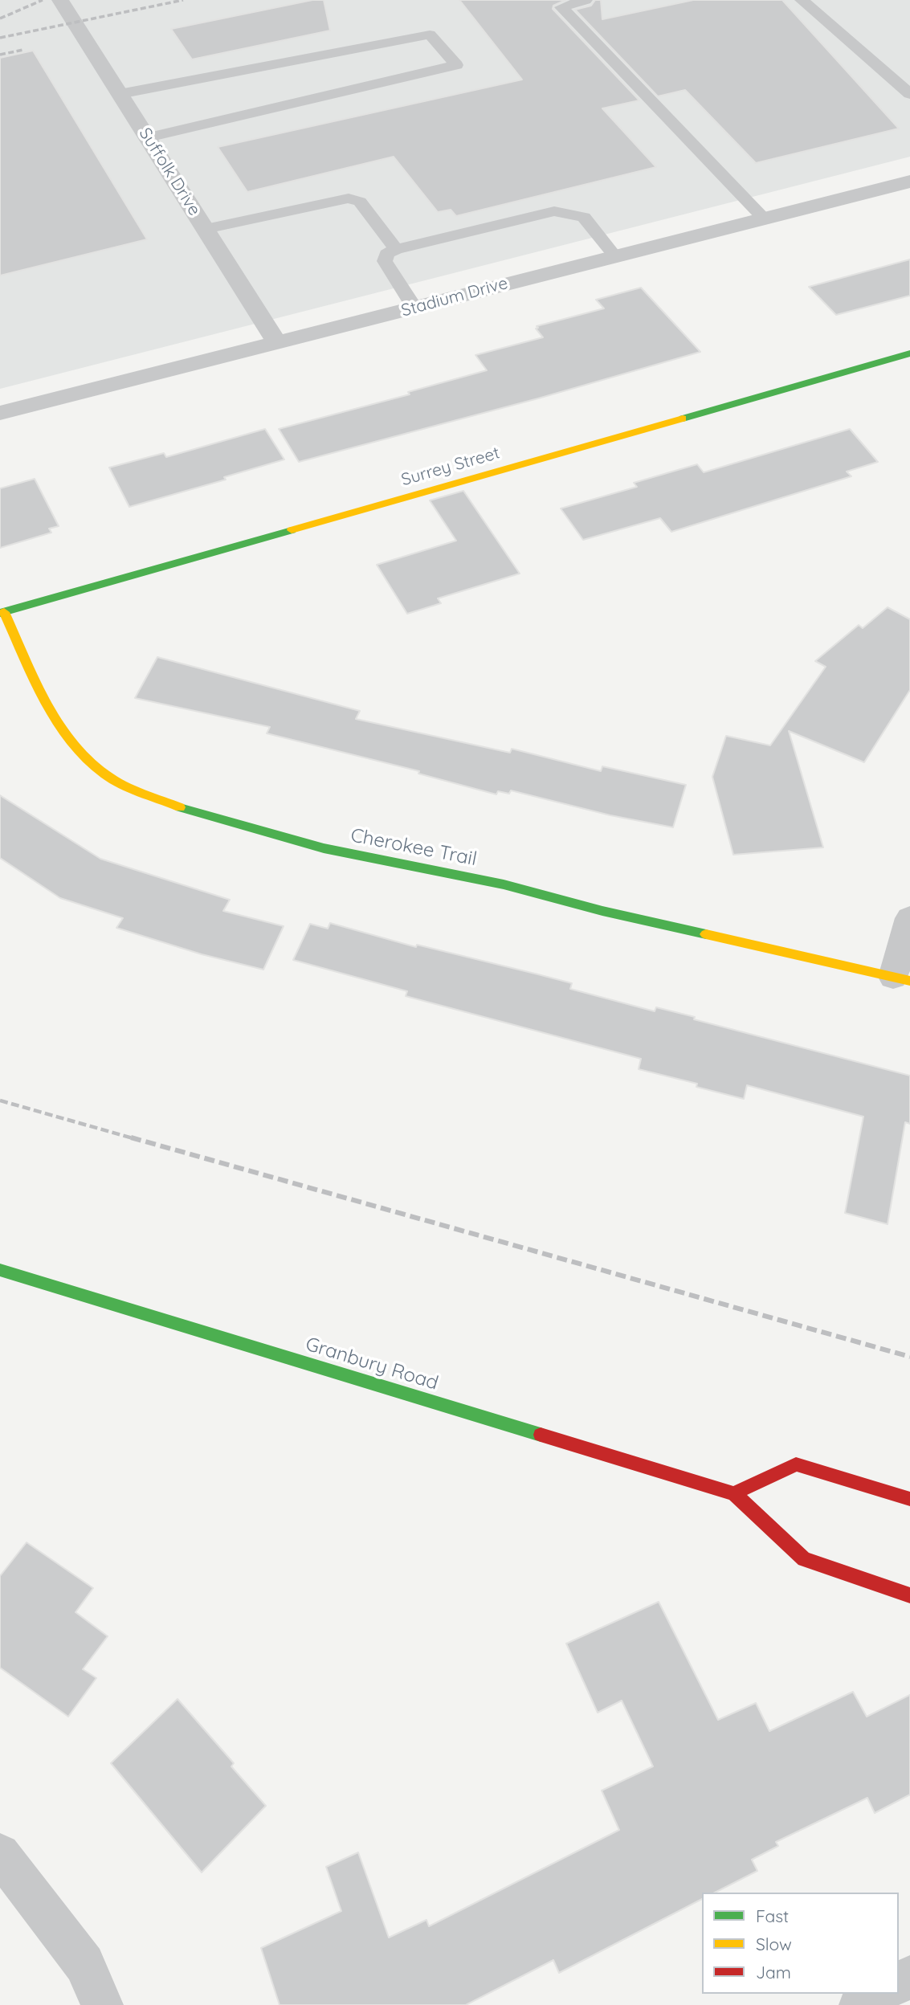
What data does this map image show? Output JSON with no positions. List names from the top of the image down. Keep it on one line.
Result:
{"streets":{"street":["Suffolk Drive","Stadium Drive","Surrey Street","Cherokee Trail","Granbury Road"]},"crossings":[["Suffolk Drive","Stadium Drive"],["Surrey Street","Cherokee Trail"]],"legend":["Fast","Slow","Jam"]}
